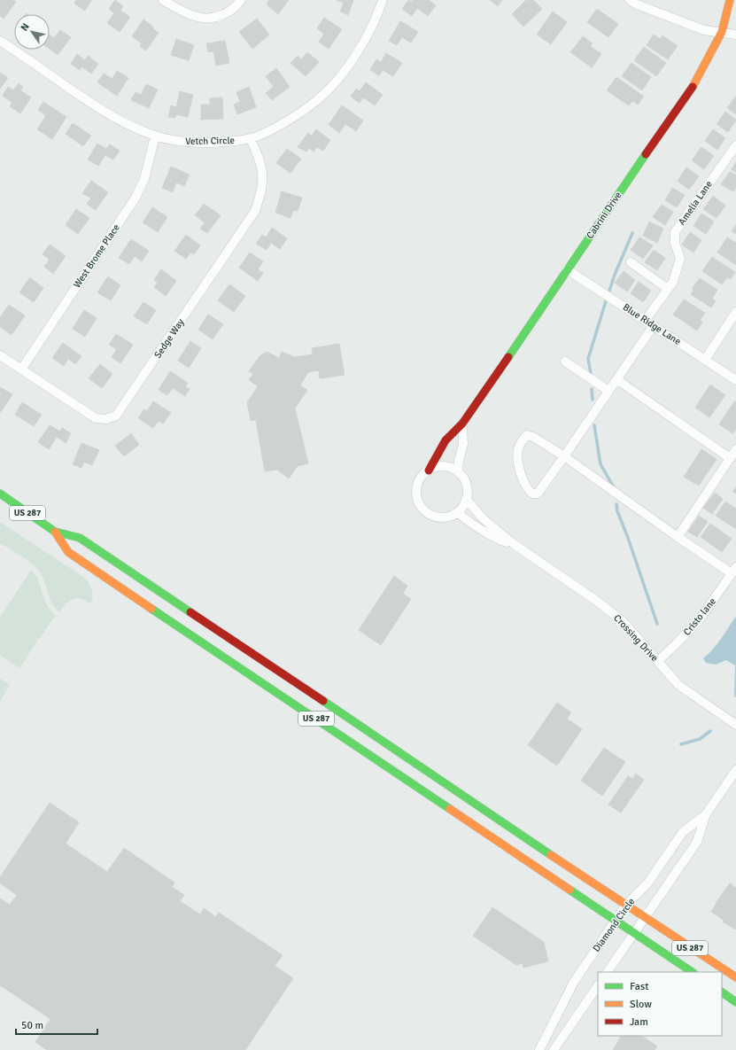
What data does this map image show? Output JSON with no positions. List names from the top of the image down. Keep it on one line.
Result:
{"streets":{"main road":["Cabrini Drive","US 287"],"street":["Vetch Circle","Amelia Lane","West Brome Place","Blue Ridge Lane","Sedge Way","Cristo lane","Crossing Drive","Diamond Circle"]},"crossings":[["Vetch Circle","West Brome Place"],["Vetch Circle","Sedge Way"],["Amelia Lane","Blue Ridge Lane"],["Cabrini Drive","Blue Ridge Lane"],["Cabrini Drive","Crossing Drive"],["West Brome Place","Sedge Way"],["US 287","Diamond Circle"],["Cristo lane","Crossing Drive"]],"legend":["Fast","Slow","Jam"],"scale_bar":"50 m","north":"top left"}
